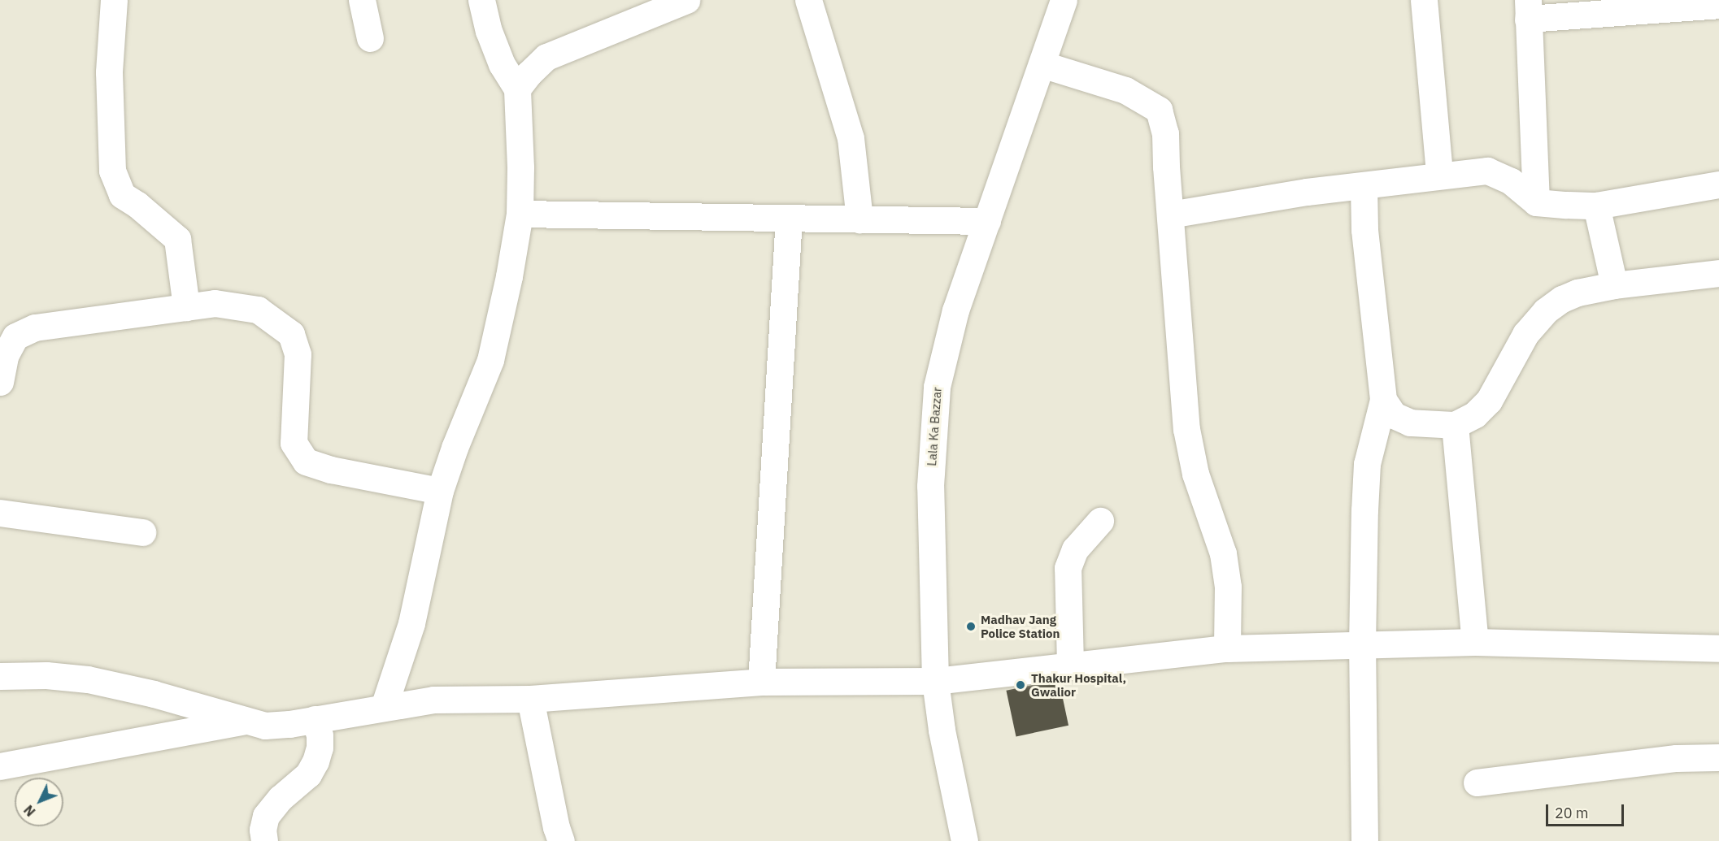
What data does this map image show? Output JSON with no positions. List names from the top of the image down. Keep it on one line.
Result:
{"streets":{"street":["Lala Ka Bazzar"]},"places":["Madhav Jang Police Station","Thakur Hospital, Gwalior"],"scale_bar":"20 m","north":"bottom left"}
